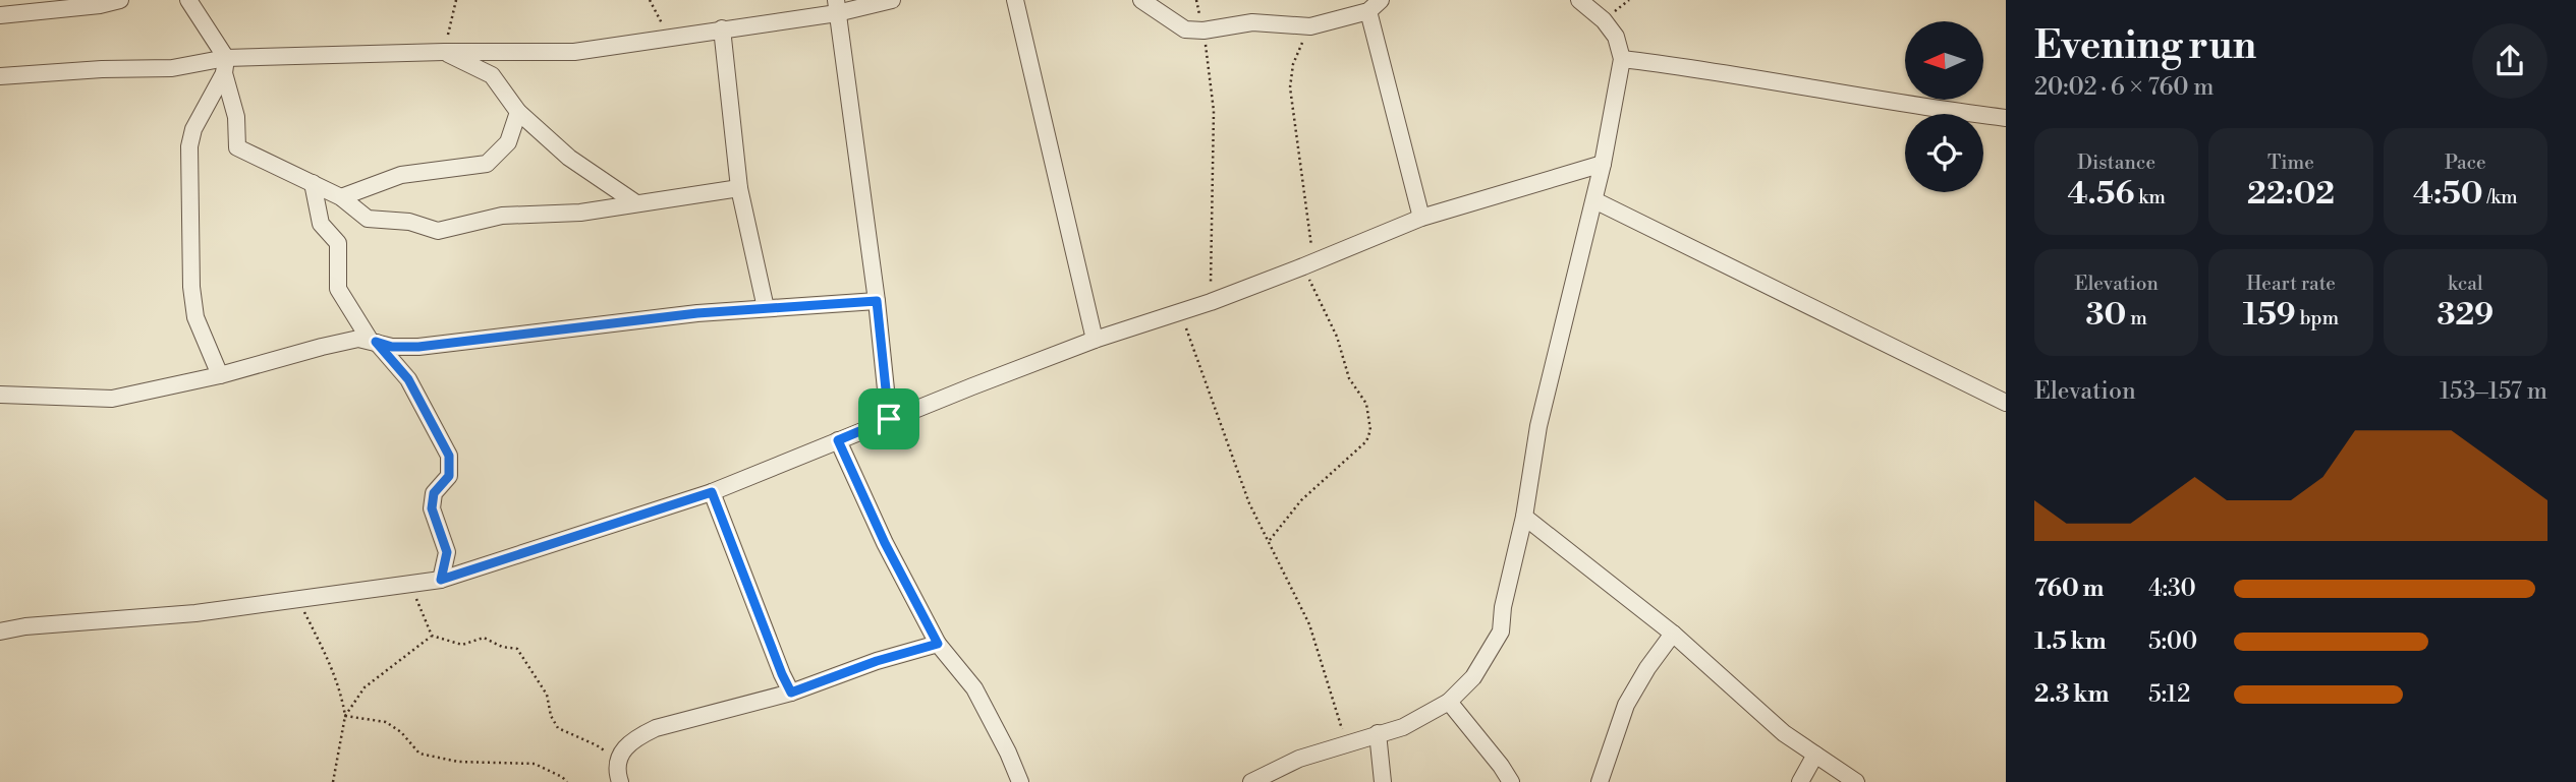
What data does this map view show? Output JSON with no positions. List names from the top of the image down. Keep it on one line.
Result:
{"north":"left","page":{"heading":["Evening run","20:02 · 6 × 760 m"],"stats":[["Distance","4.56 km"],["Time","22:02"],["Pace","4:50 /km"],["Elevation","30 m"],["Heart rate","159 bpm"],["kcal","329"]],"chart":["Elevation","153–157 m"],"list":[{"name":"760 m","note":"4:30"},{"name":"1.5 km","note":"5:00"},{"name":"2.3 km","note":"5:12"}]}}
